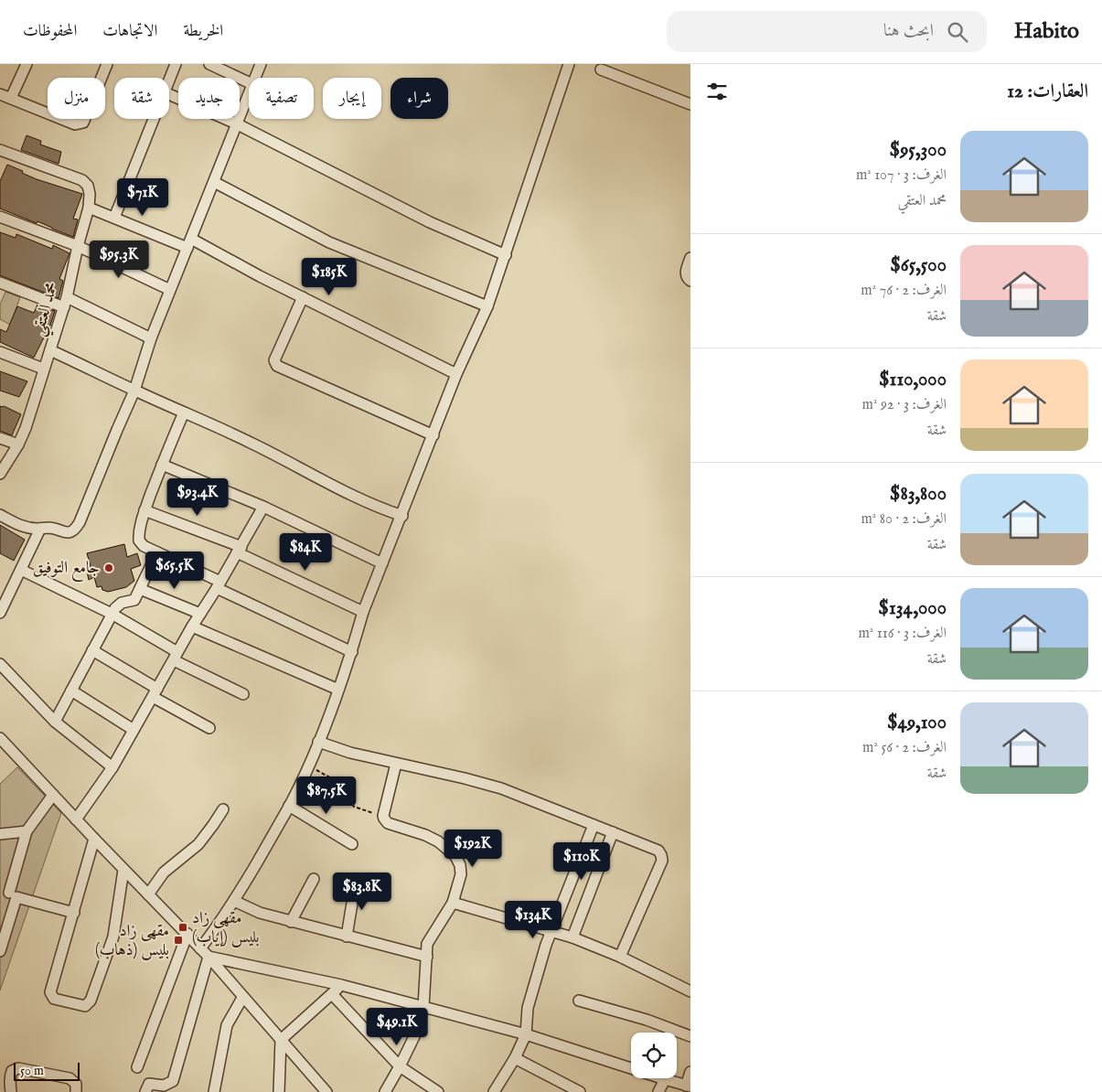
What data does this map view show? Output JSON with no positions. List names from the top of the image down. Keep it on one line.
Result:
{"streets":{"street":["محمد العتقي"]},"places":{"other":["جامع التوفيق"],"transit":["مقهى زاد بليس (إياب)","مقهى زاد بليس (ذهاب)"]},"scale_bar":"50 m","page":{"header":"Habito","search":"ابحث هنا","nav":["الخريطة","الاتجاهات","المحفوظات"],"heading":"العقارات: 12","chip":["شراء","إيجار","تصفية","جديد","شقة","منزل"],"list":[{"name":"$95,300","note":"الغرف: 3 · 107 m² · محمد العتقي"},{"name":"$65,500","note":"الغرف: 2 · 76 m² · شقة"},{"name":"$110,000","note":"الغرف: 3 · 92 m² · شقة"},{"name":"$83,800","note":"الغرف: 2 · 80 m² · شقة"},{"name":"$134,000","note":"الغرف: 3 · 116 m² · شقة"},{"name":"$49,100","note":"الغرف: 2 · 56 m² · شقة"}],"price":["$71K","$95.3K","$185K","$93.4K","$84K","$65.5K","$87.5K","$192K","$110K","$83.8K","$134K","$49.1K"],"scale":"50 m"}}
